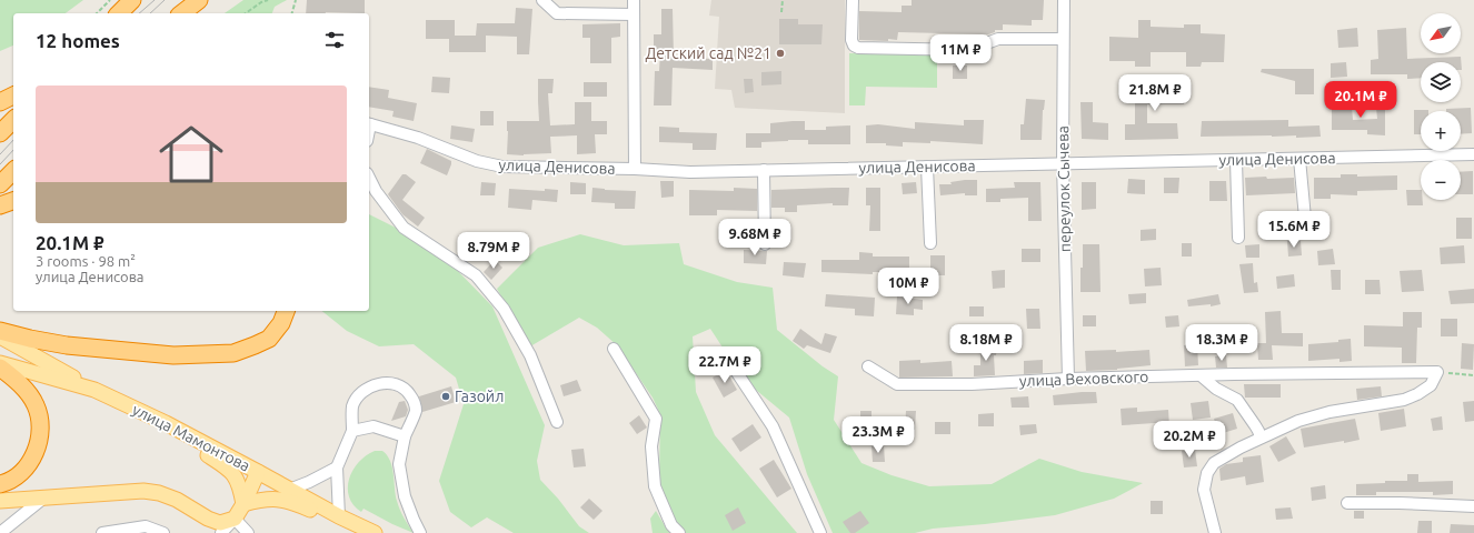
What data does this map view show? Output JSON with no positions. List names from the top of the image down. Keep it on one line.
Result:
{"streets":{"main road":["улица Мамонтова"],"street":["улица Денисова","переулок Сычева","улица Веховского"]},"crossings":[["улица Денисова","переулок Сычева"],["переулок Сычева","улица Веховского"]],"places":["Детский сад №21","Газойл"],"north":"bottom left","page":{"map_buttons":["+","−"],"heading":"12 homes","price":["11M ₽","21.8M ₽","20.1M ₽","15.6M ₽","9.68M ₽","8.79M ₽","10M ₽","8.18M ₽","18.3M ₽","22.7M ₽","23.3M ₽","20.2M ₽"],"list":[{"name":"20.1M ₽","note":"3 rooms · 98 m² · улица Денисова"}]}}
